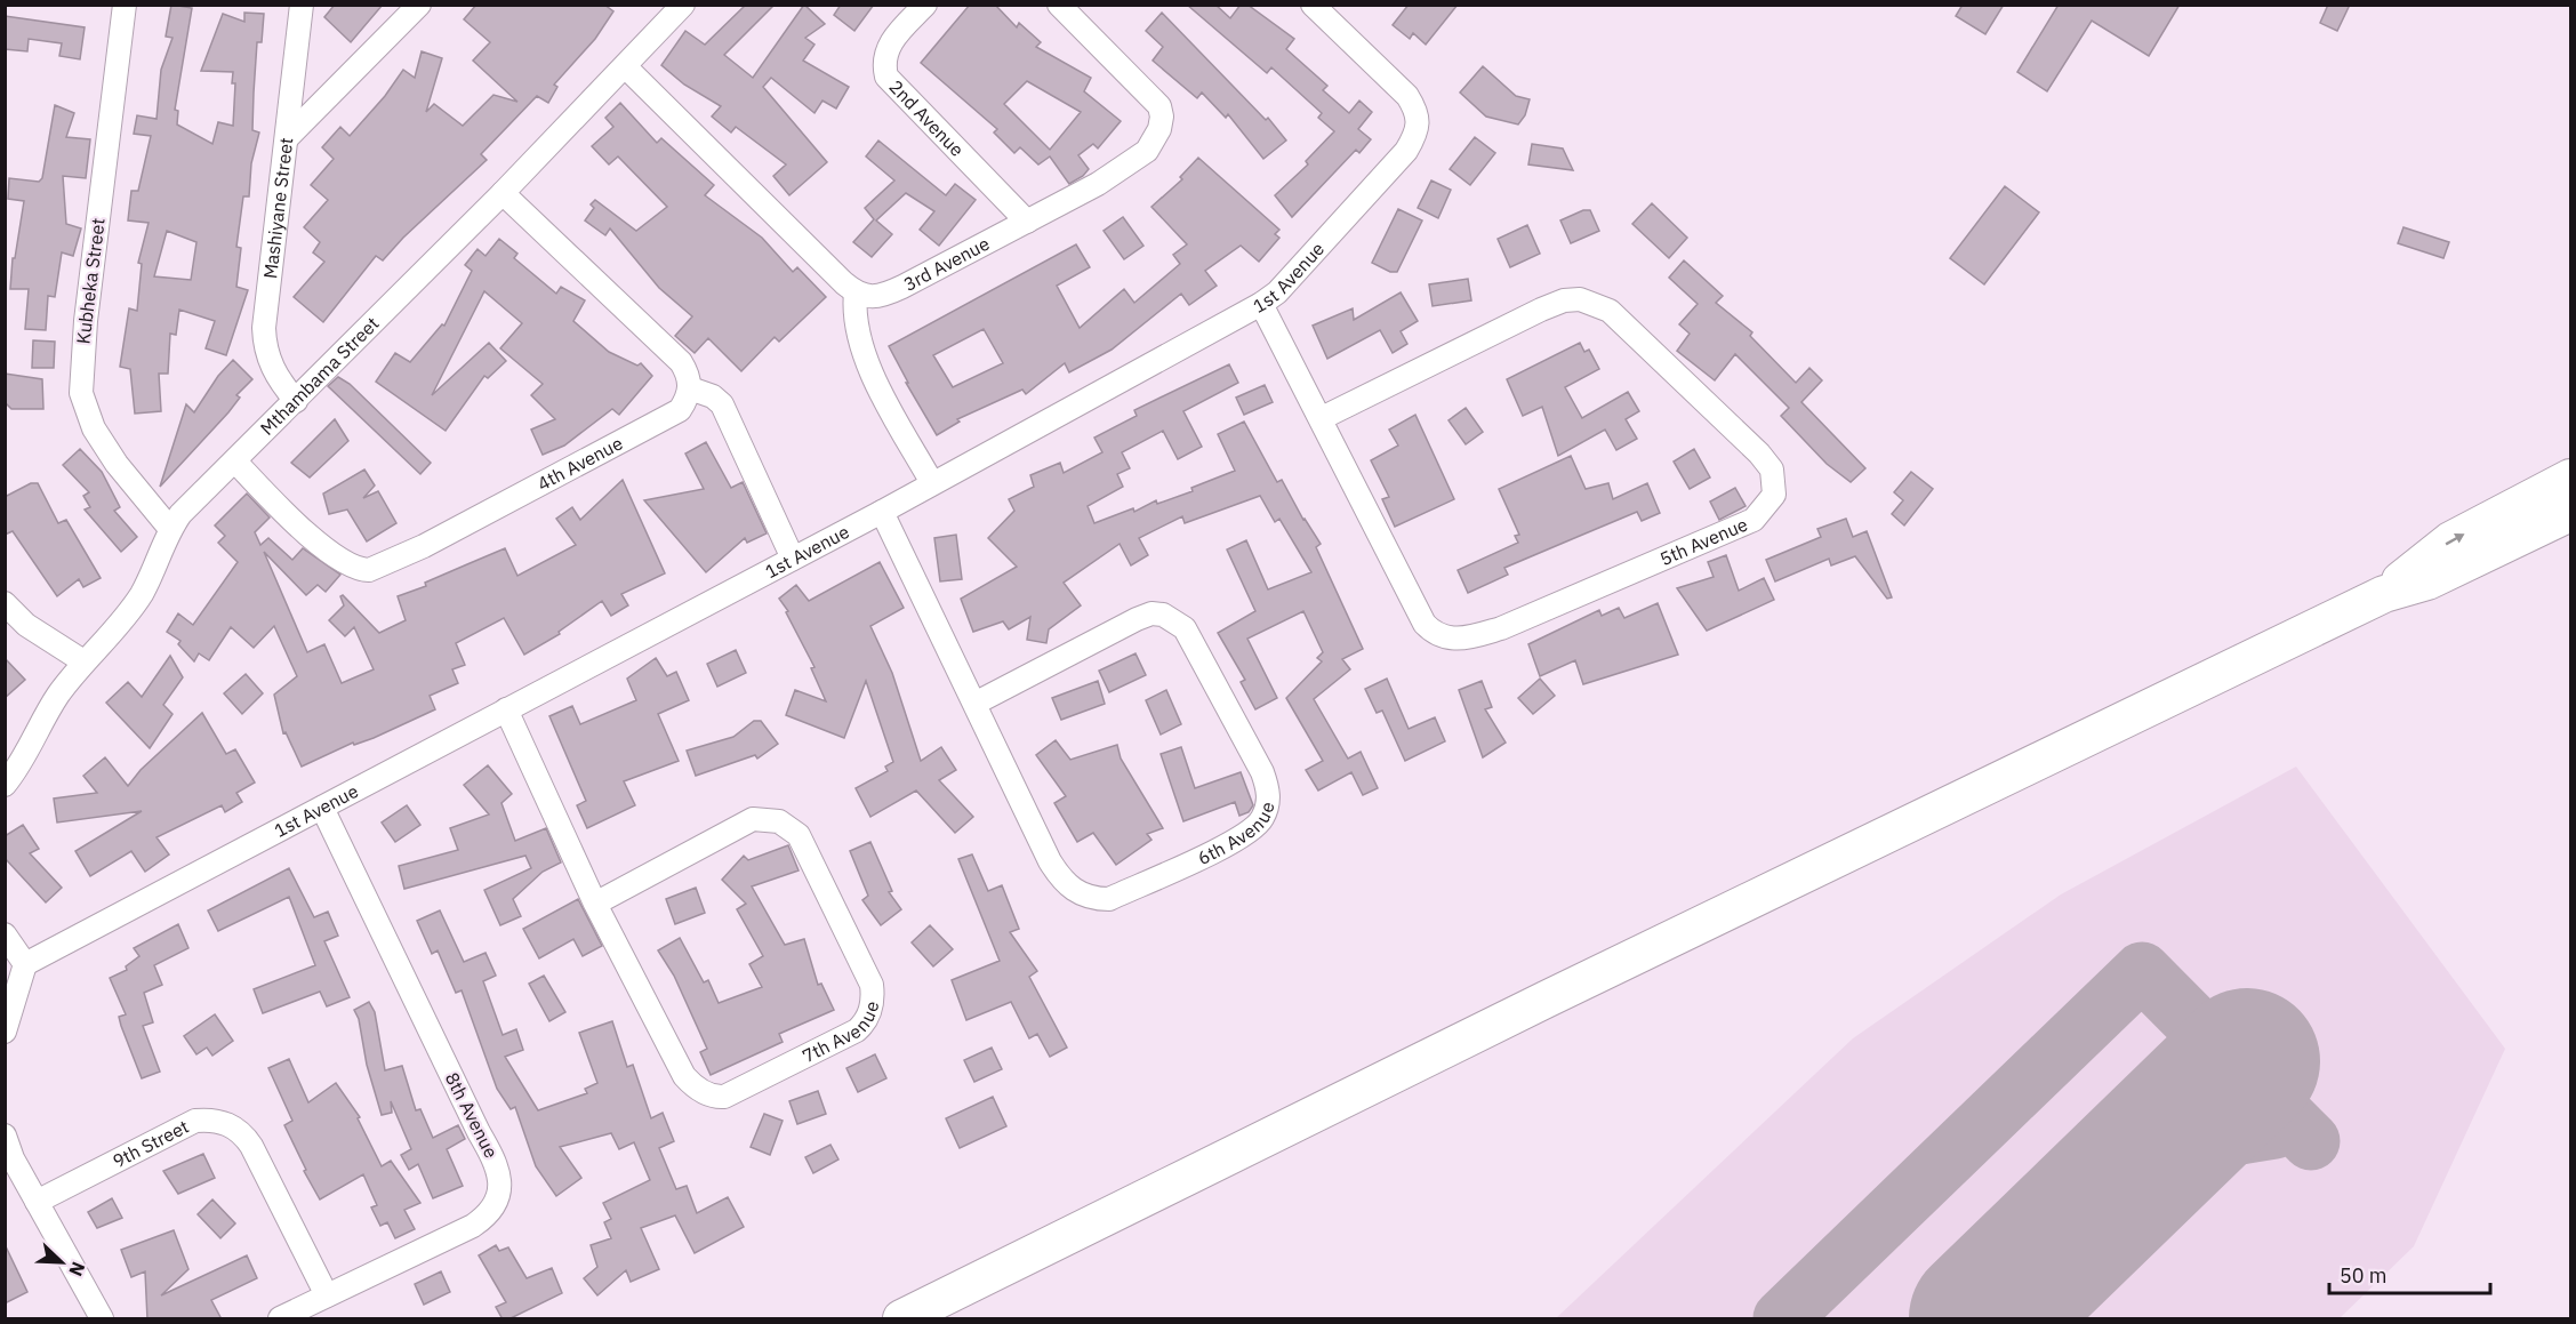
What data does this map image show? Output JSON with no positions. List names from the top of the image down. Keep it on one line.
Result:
{"streets":{"street":["2nd Avenue","Mashiyane Street","3rd Avenue","1st Avenue","Kubheka Street","Mthambama Street","4th Avenue","5th Avenue","6th Avenue","7th Avenue","8th Avenue","9th Street"]},"crossings":[["2nd Avenue","3rd Avenue"],["Mashiyane Street","Mthambama Street"],["1st Avenue","5th Avenue"],["1st Avenue","6th Avenue"],["1st Avenue","7th Avenue"],["1st Avenue","8th Avenue"],["Kubheka Street","Mthambama Street"],["Mthambama Street","4th Avenue"],["8th Avenue","9th Street"]],"scale_bar":"50 m","north":"bottom right"}
